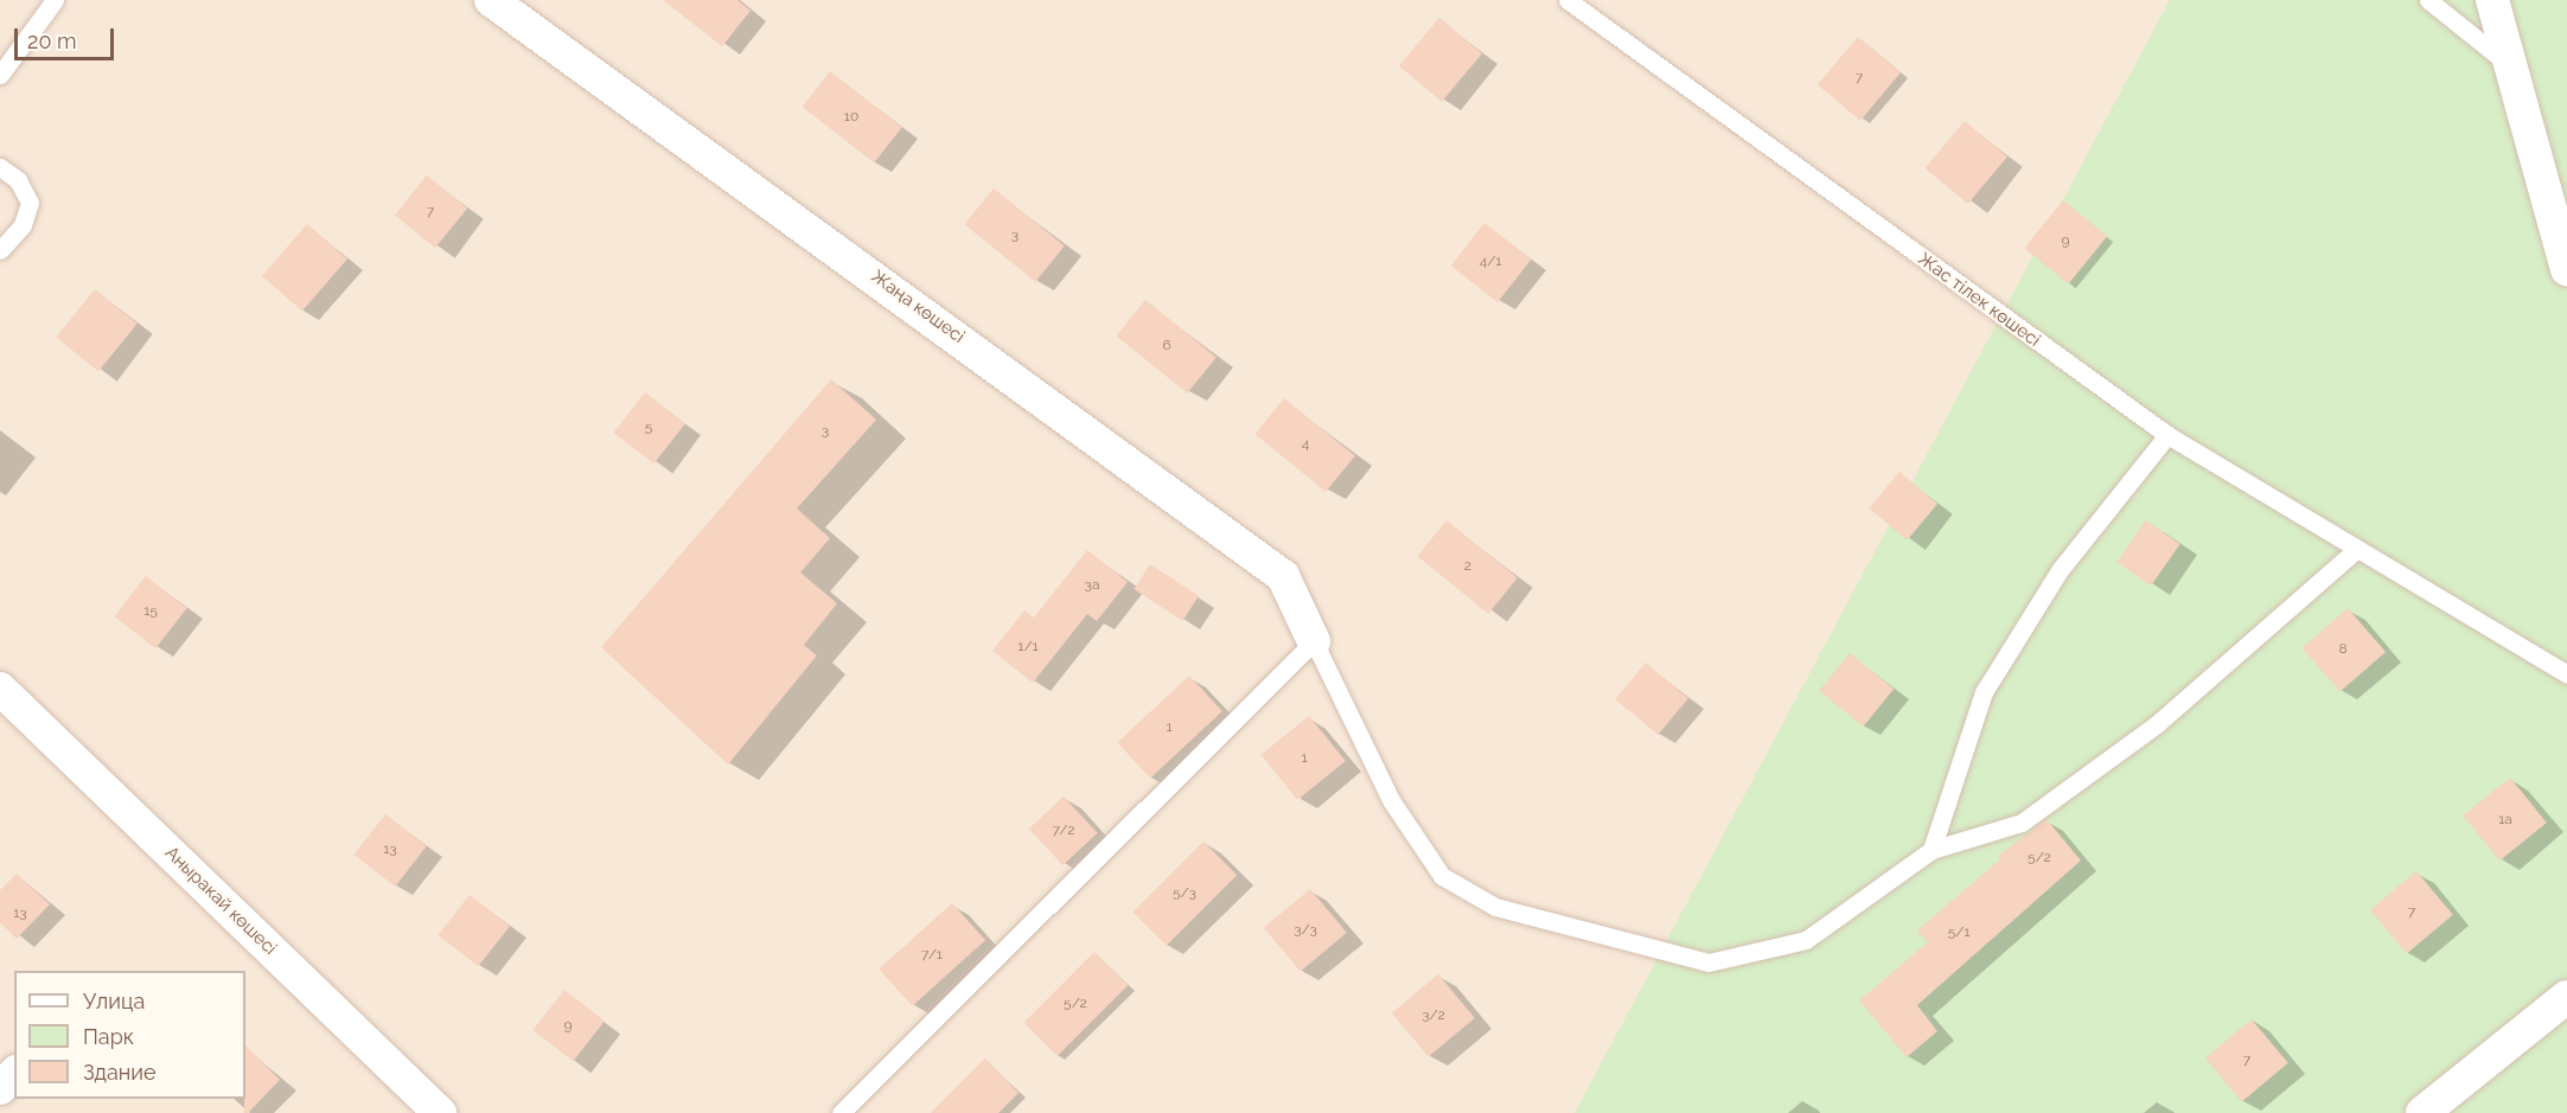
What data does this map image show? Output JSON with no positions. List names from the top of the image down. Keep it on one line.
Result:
{"streets":{"street":["Жаңа көшесі","Аныракай көшесі"],"lane":["Жас тілек көшесі"]},"house_numbers":["7","10","7","3","9","4/1","6","5","3","4","2","3а","15","1/1","8","1","1","1а","7/2","13","5/2","5/3","7","13","3/3","5/1","7/1","5/2","3/2","9","7"],"legend":["Улица","Парк","Здание"],"scale_bar":"20 m"}
